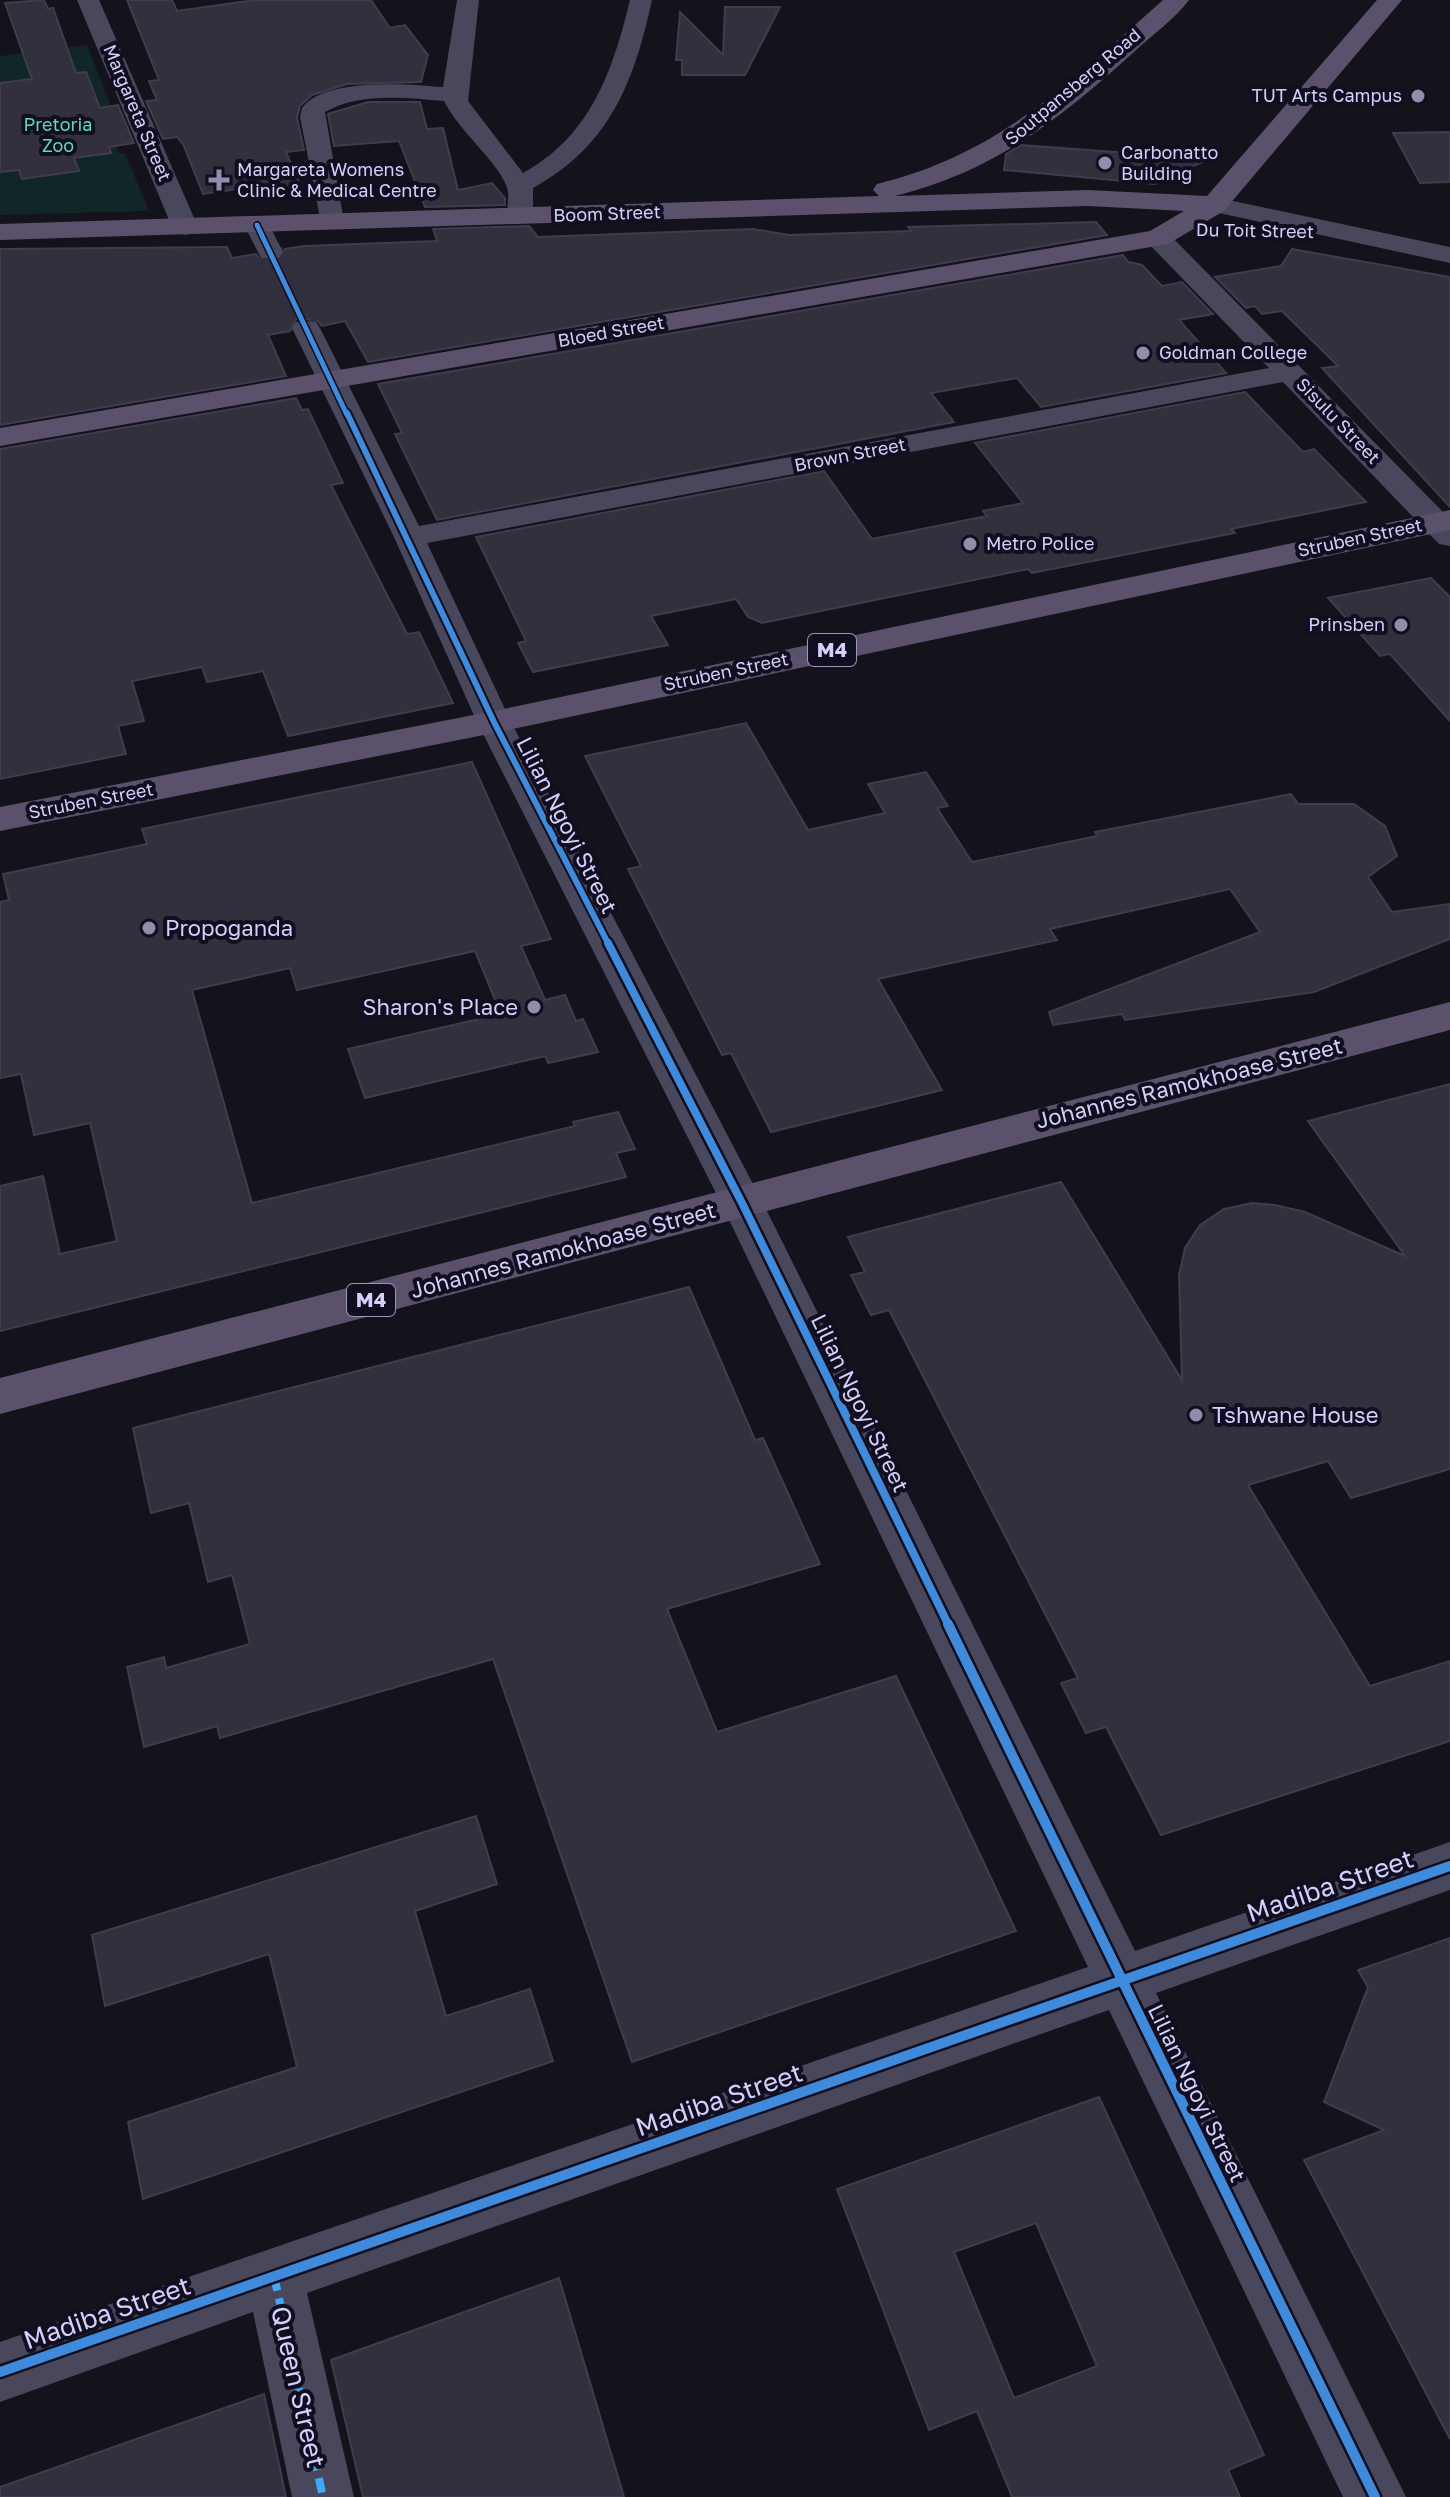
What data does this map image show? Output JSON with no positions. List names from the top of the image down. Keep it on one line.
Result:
{"streets":{"main road":["Soutpansberg Road","Boom Street","Bloed Street","Struben Street","M4","Johannes Ramokhoase Street"],"street":["Margareta Street","Du Toit Street","Sisulu Street","Brown Street","Lilian Ngoyi Street","Madiba Street","Queen Street"]},"crossings":[["Soutpansberg Road","Boom Street"],["Margareta Street","Boom Street"],["Boom Street","Du Toit Street"],["Boom Street","Bloed Street"],["Du Toit Street","Bloed Street"],["Du Toit Street","Sisulu Street"],["Bloed Street","Sisulu Street"],["Bloed Street","Lilian Ngoyi Street"],["Sisulu Street","Brown Street"],["Sisulu Street","Struben Street"],["Brown Street","Lilian Ngoyi Street"],["Struben Street","Lilian Ngoyi Street"],["Lilian Ngoyi Street","Johannes Ramokhoase Street"],["Lilian Ngoyi Street","Madiba Street"],["Madiba Street","Queen Street"]],"parks":["Pretoria Zoo"],"places":{"other":["TUT Arts Campus","Carbonatto Building","Goldman College","Metro Police","Prinsben","Propoganda","Sharon's Place","Tshwane House"],"health":["Margareta Womens Clinic & Medical Centre"]}}
